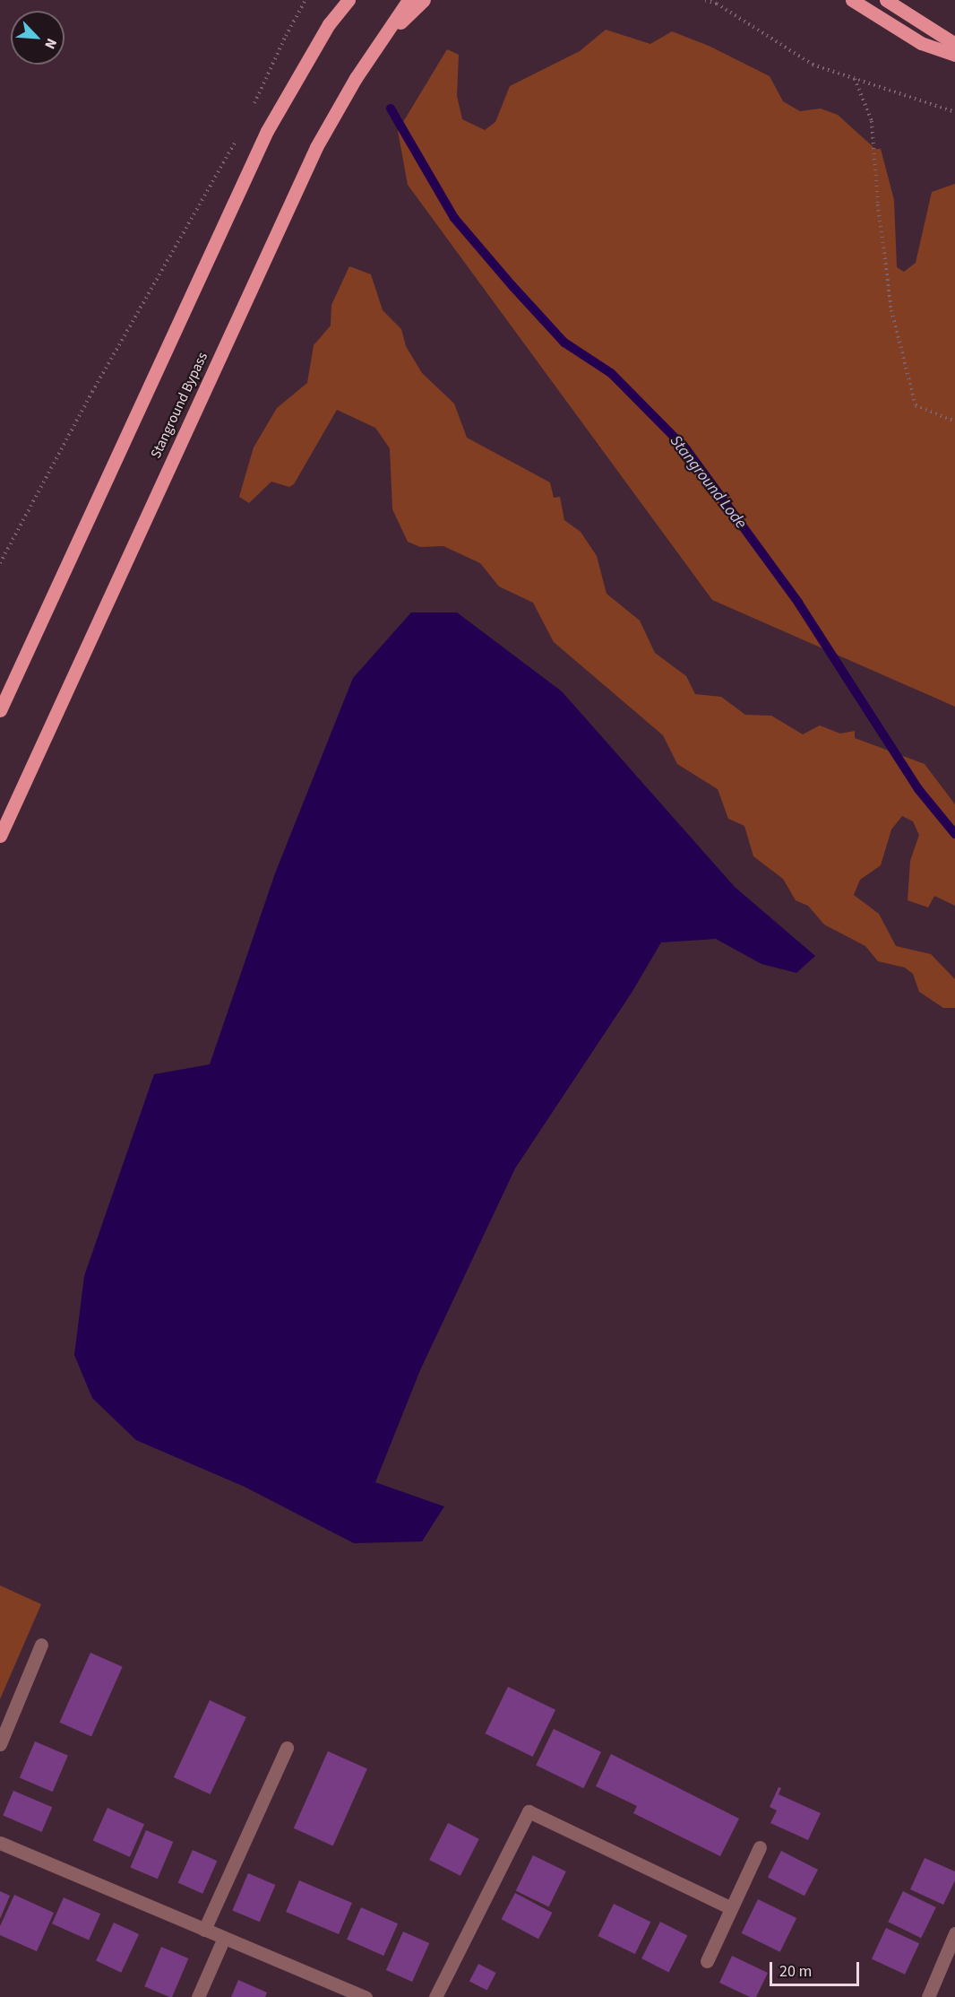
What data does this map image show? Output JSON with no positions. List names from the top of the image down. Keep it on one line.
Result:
{"streets":{"main road":["Stanground Bypass"]},"water":["Stanground Lode"],"scale_bar":"20 m","north":"bottom right"}
